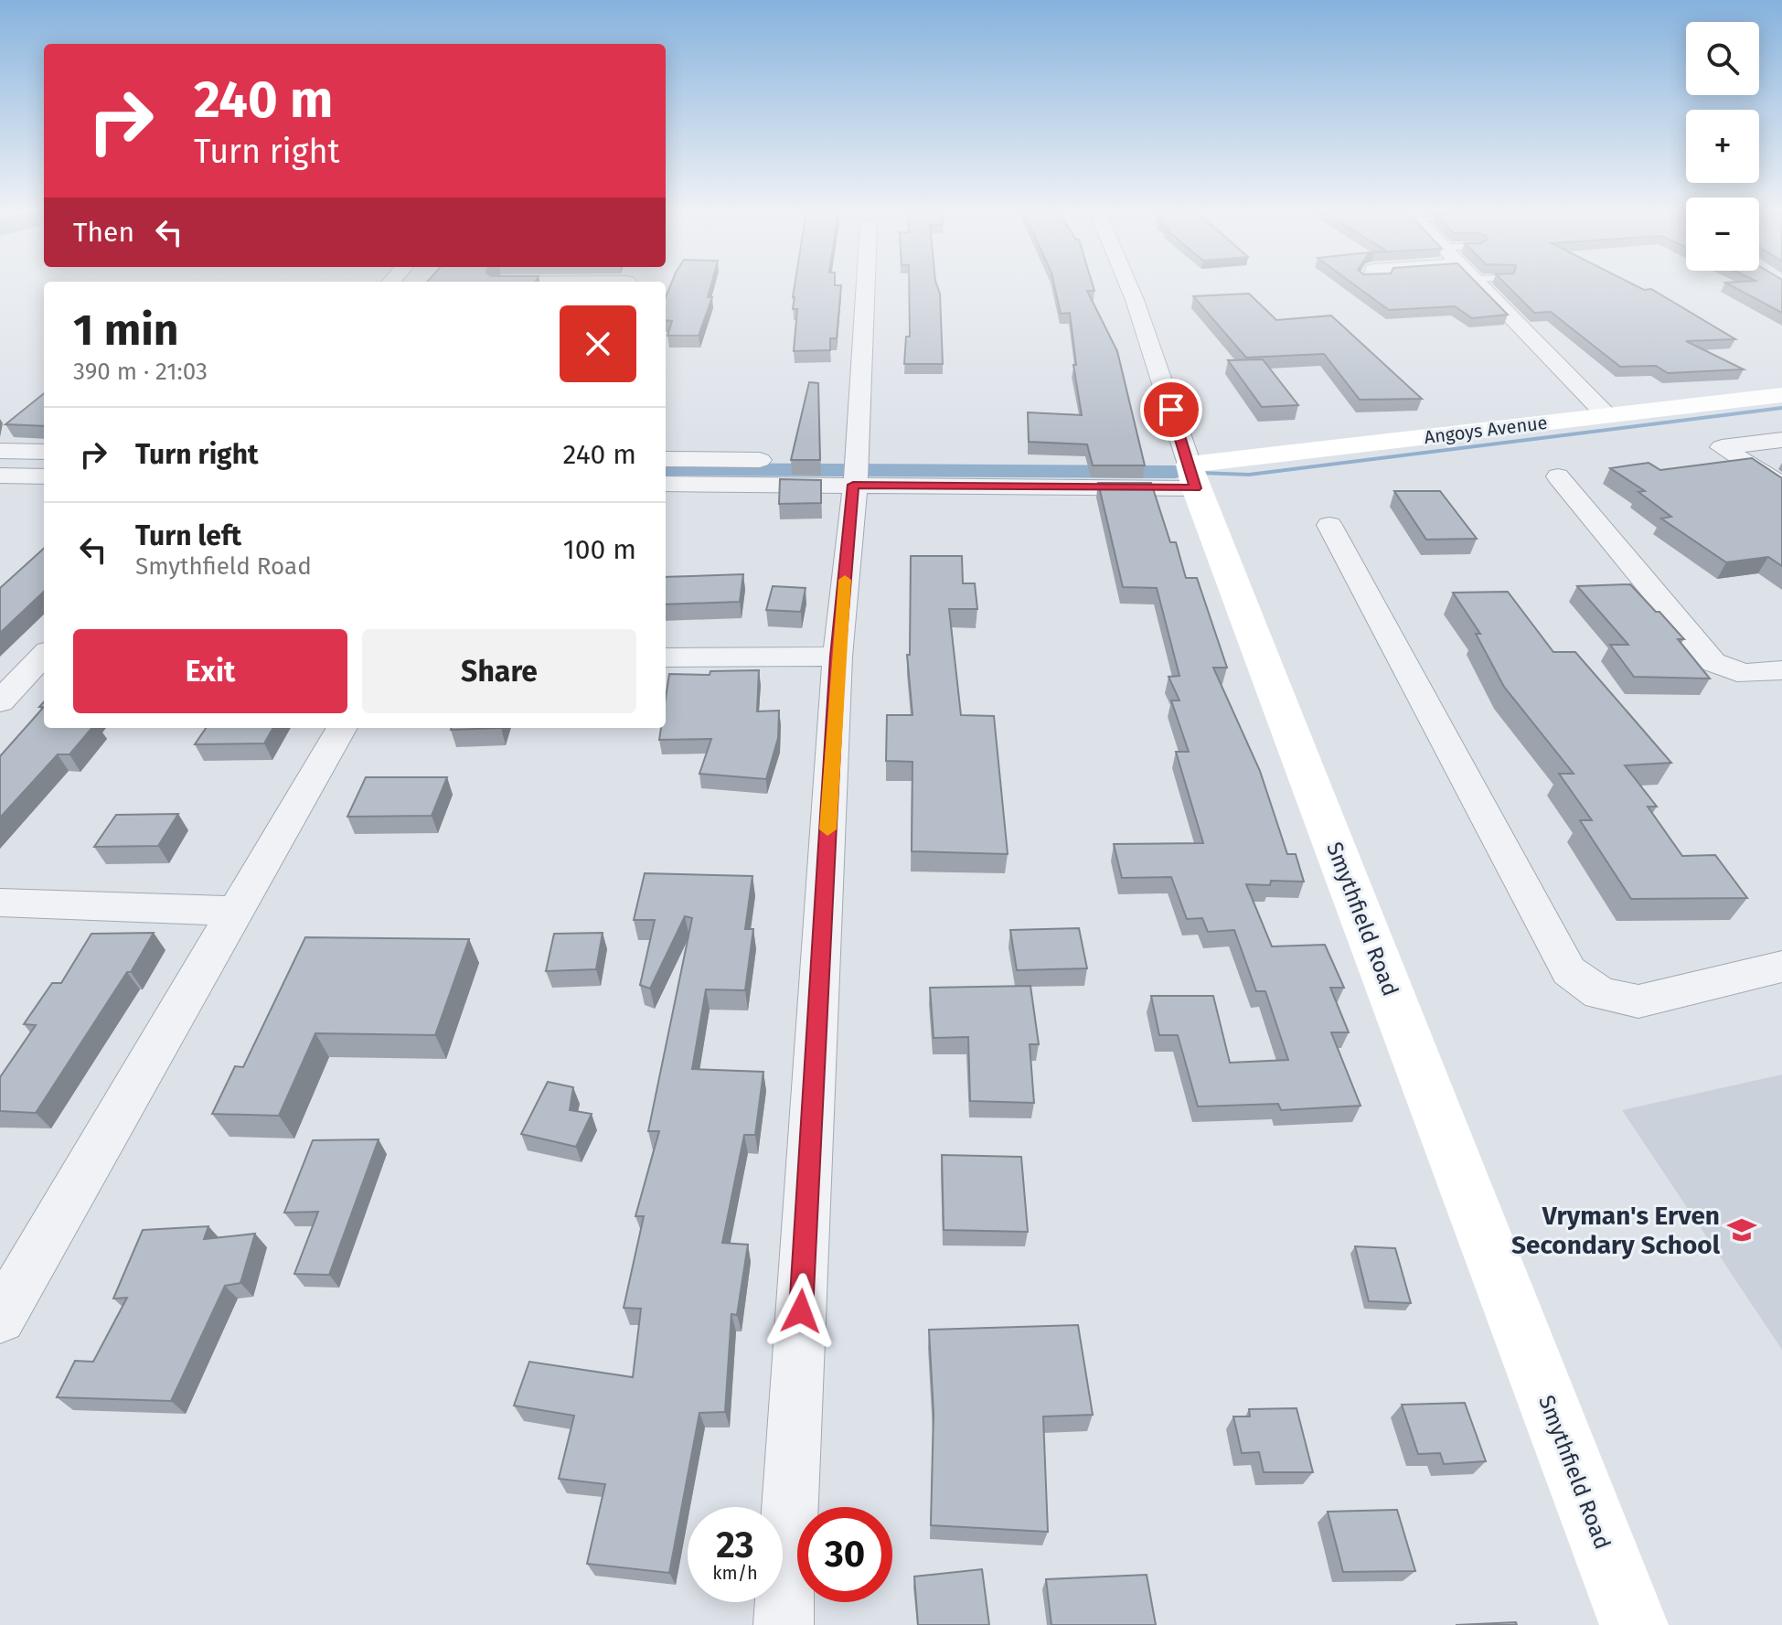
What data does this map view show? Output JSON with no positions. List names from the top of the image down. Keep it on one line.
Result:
{"streets":{"street":["Angoys Avenue","Smythfield Road"]},"crossings":[["Angoys Avenue","Smythfield Road"]],"places":{"school or university":["Vryman's Erven Secondary School"]},"page":{"map_buttons":["+","−"],"turn":["240 m","Turn right"],"then":"Then","heading":["1 min","390 m · 21:03"],"list":[{"name":"Turn right","value":"240 m"},{"name":"Turn left","note":"Smythfield Road","value":"100 m"}],"buttons":["Exit","Share"],"speed":"23 km/h","limit":"30"}}
